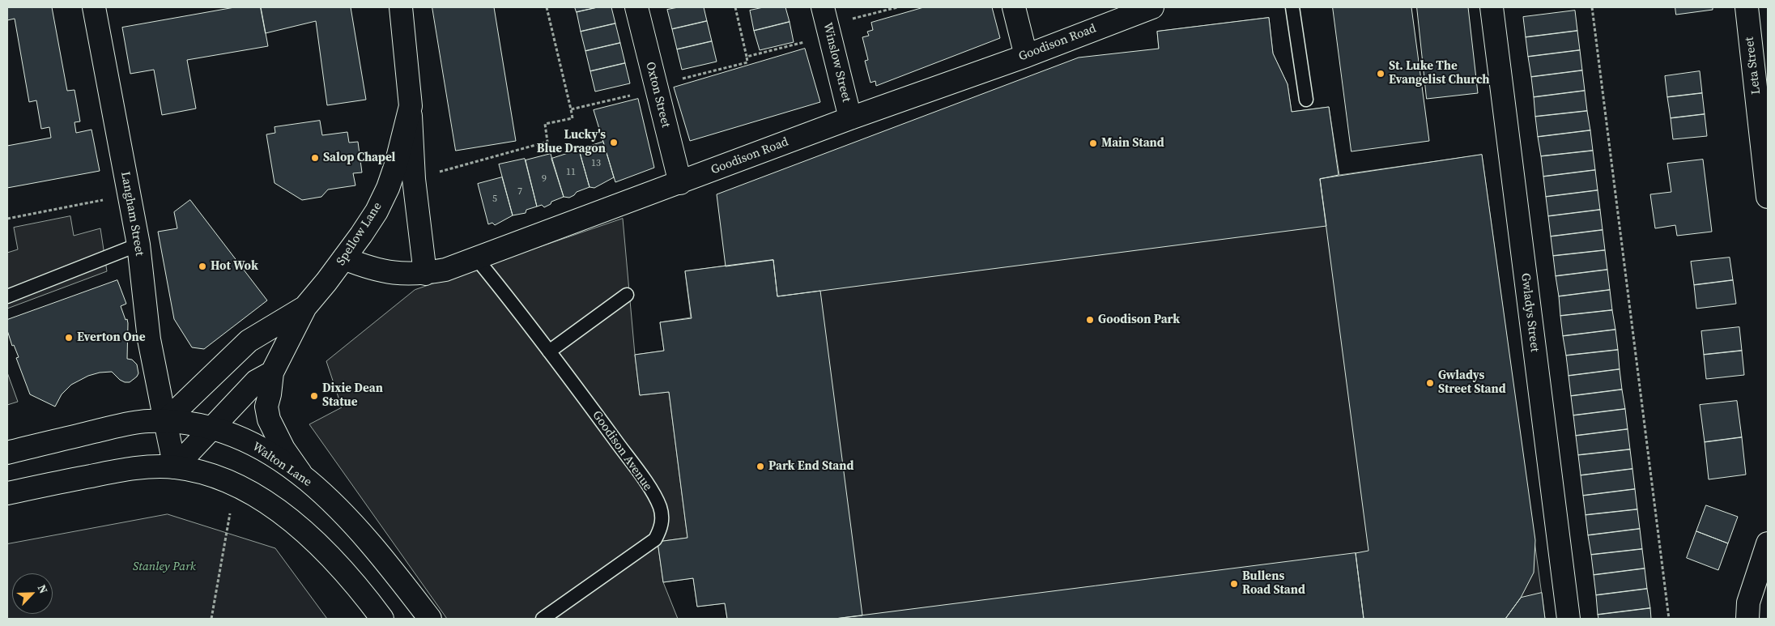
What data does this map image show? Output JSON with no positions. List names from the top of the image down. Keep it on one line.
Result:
{"streets":{"main road":["Goodison Road","Winslow Street","Leta Street","Oxton Street","Langham Street","Spellow Lane","Gwladys Street","Walton Lane"],"lane":["Goodison Avenue"]},"crossings":[["Goodison Road","Winslow Street"],["Goodison Road","Oxton Street"],["Goodison Road","Spellow Lane"],["Goodison Road","Goodison Avenue"],["Langham Street","Spellow Lane"],["Langham Street","Walton Lane"],["Spellow Lane","Walton Lane"]],"parks":["Stanley Park"],"places":["St. Luke The Evangelist Church","Lucky's Blue Dragon","Main Stand","Salop Chapel","Hot Wok","Goodison Park","Everton One","Gwladys Street Stand","Dixie Dean Statue","Park End Stand","Bullens Road Stand"],"house_numbers":["13","11","9","7","5"],"north":"top right"}
